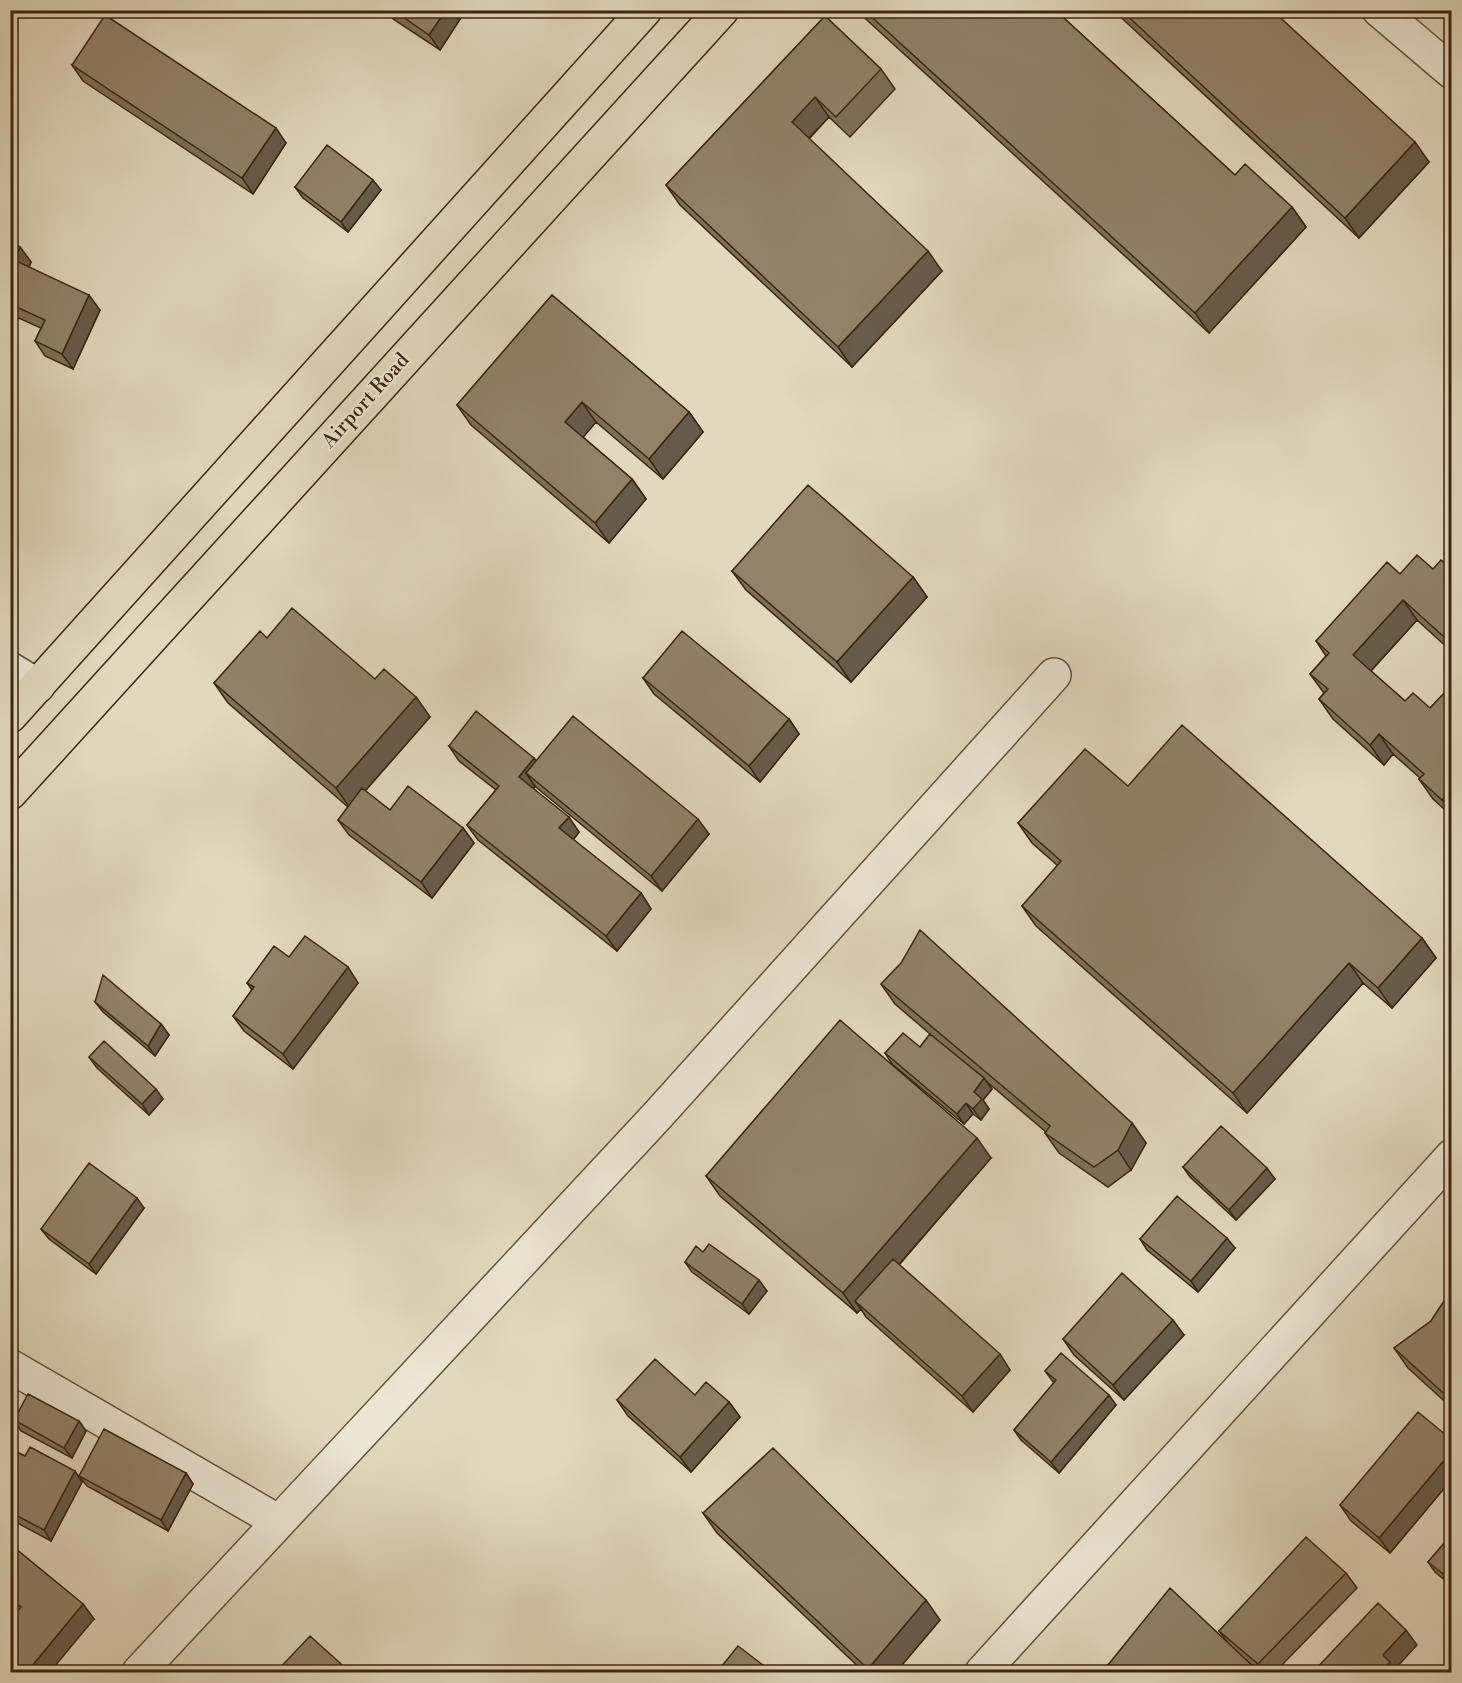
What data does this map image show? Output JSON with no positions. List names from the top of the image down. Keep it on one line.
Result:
{"streets":{"main road":["Airport Road"]}}
